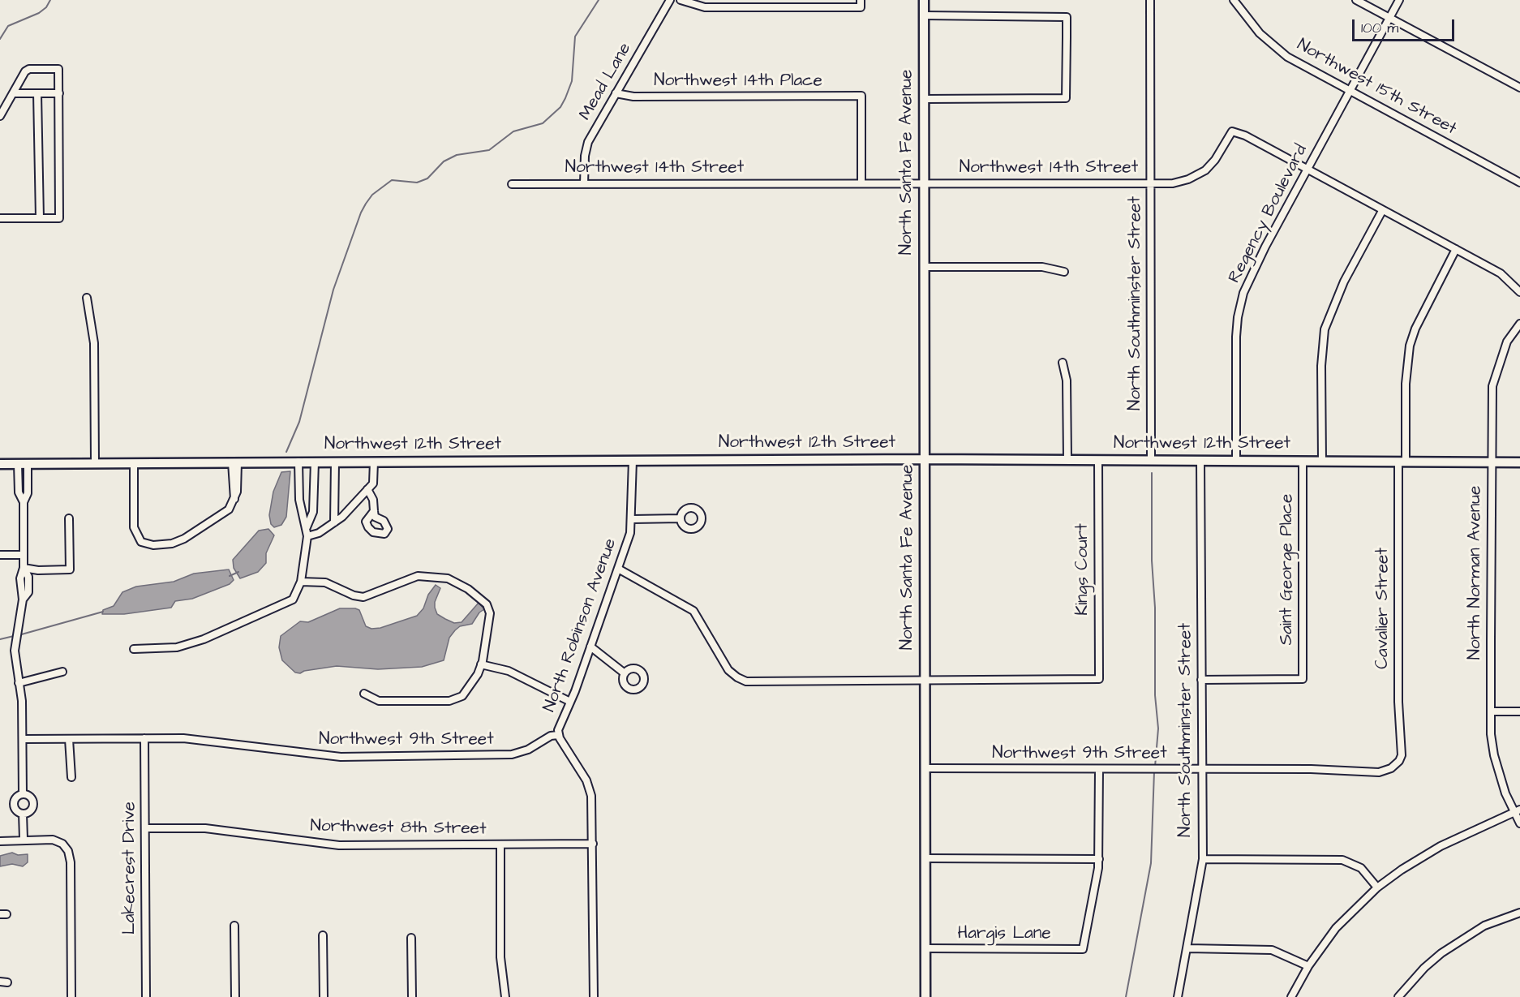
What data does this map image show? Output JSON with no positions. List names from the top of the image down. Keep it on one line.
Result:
{"streets":{"main road":["North Santa Fe Avenue","Northwest 12th Street"],"street":["Mead Lane","Northwest 14th Place","Northwest 15th Street","Northwest 14th Street","Regency Boulevard","North Southminster Street","Kings Court","Saint George Place","North Norman Avenue","Cavalier Street","North Robinson Avenue","Northwest 9th Street","Northwest 8th Street","Lakecrest Drive","Hargis Lane"]},"crossings":[["Mead Lane","Northwest 14th Place"],["Mead Lane","Northwest 14th Street"],["Northwest 14th Place","Northwest 14th Street"],["Northwest 15th Street","Regency Boulevard"],["North Santa Fe Avenue","Northwest 14th Street"],["North Santa Fe Avenue","Northwest 12th Street"],["North Santa Fe Avenue","Kings Court"],["North Santa Fe Avenue","Northwest 9th Street"],["North Santa Fe Avenue","Hargis Lane"],["Northwest 14th Street","Regency Boulevard"],["Northwest 14th Street","North Southminster Street"],["Northwest 14th Street","Cavalier Street"],["Regency Boulevard","Northwest 12th Street"],["North Southminster Street","Northwest 12th Street"],["North Southminster Street","Saint George Place"],["North Southminster Street","Northwest 9th Street"],["Northwest 12th Street","Kings Court"],["Northwest 12th Street","Saint George Place"],["Northwest 12th Street","North Norman Avenue"],["Northwest 12th Street","Cavalier Street"],["Northwest 12th Street","North Robinson Avenue"],["Cavalier Street","Northwest 9th Street"],["North Robinson Avenue","Northwest 9th Street"],["North Robinson Avenue","Northwest 8th Street"],["Northwest 9th Street","Lakecrest Drive"],["Northwest 8th Street","Lakecrest Drive"]],"scale_bar":"100 m"}
